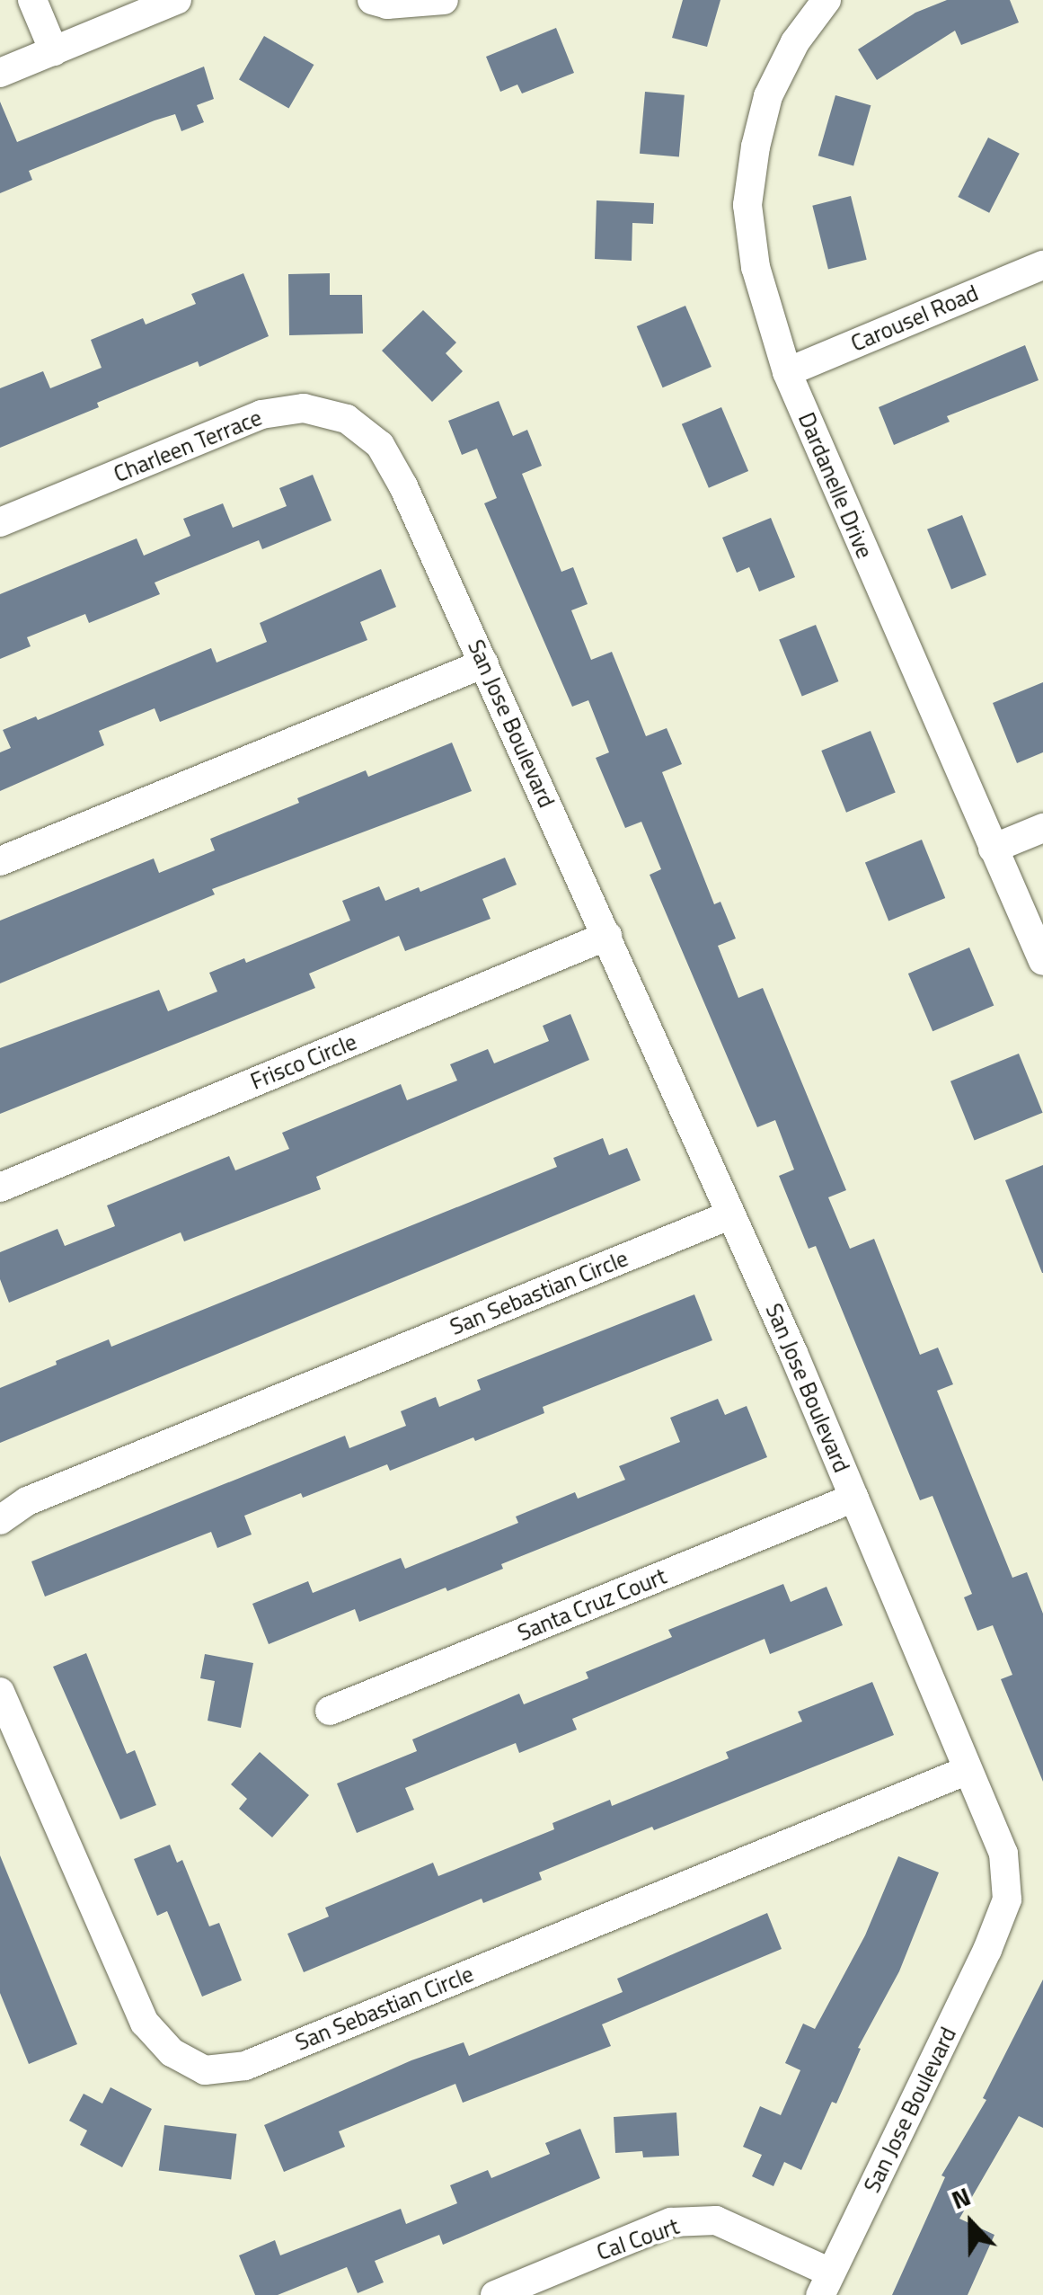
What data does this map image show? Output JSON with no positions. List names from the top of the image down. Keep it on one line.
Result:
{"streets":{"street":["Carousel Road","Charleen Terrace","Dardanelle Drive","San Jose Boulevard","Frisco Circle","San Sebastian Circle","Santa Cruz Court","Cal Court"]},"crossings":[["Carousel Road","Dardanelle Drive"],["Charleen Terrace","San Jose Boulevard"],["San Jose Boulevard","Frisco Circle"],["San Jose Boulevard","San Sebastian Circle"],["San Jose Boulevard","Santa Cruz Court"],["San Jose Boulevard","Cal Court"]],"north":"top"}
